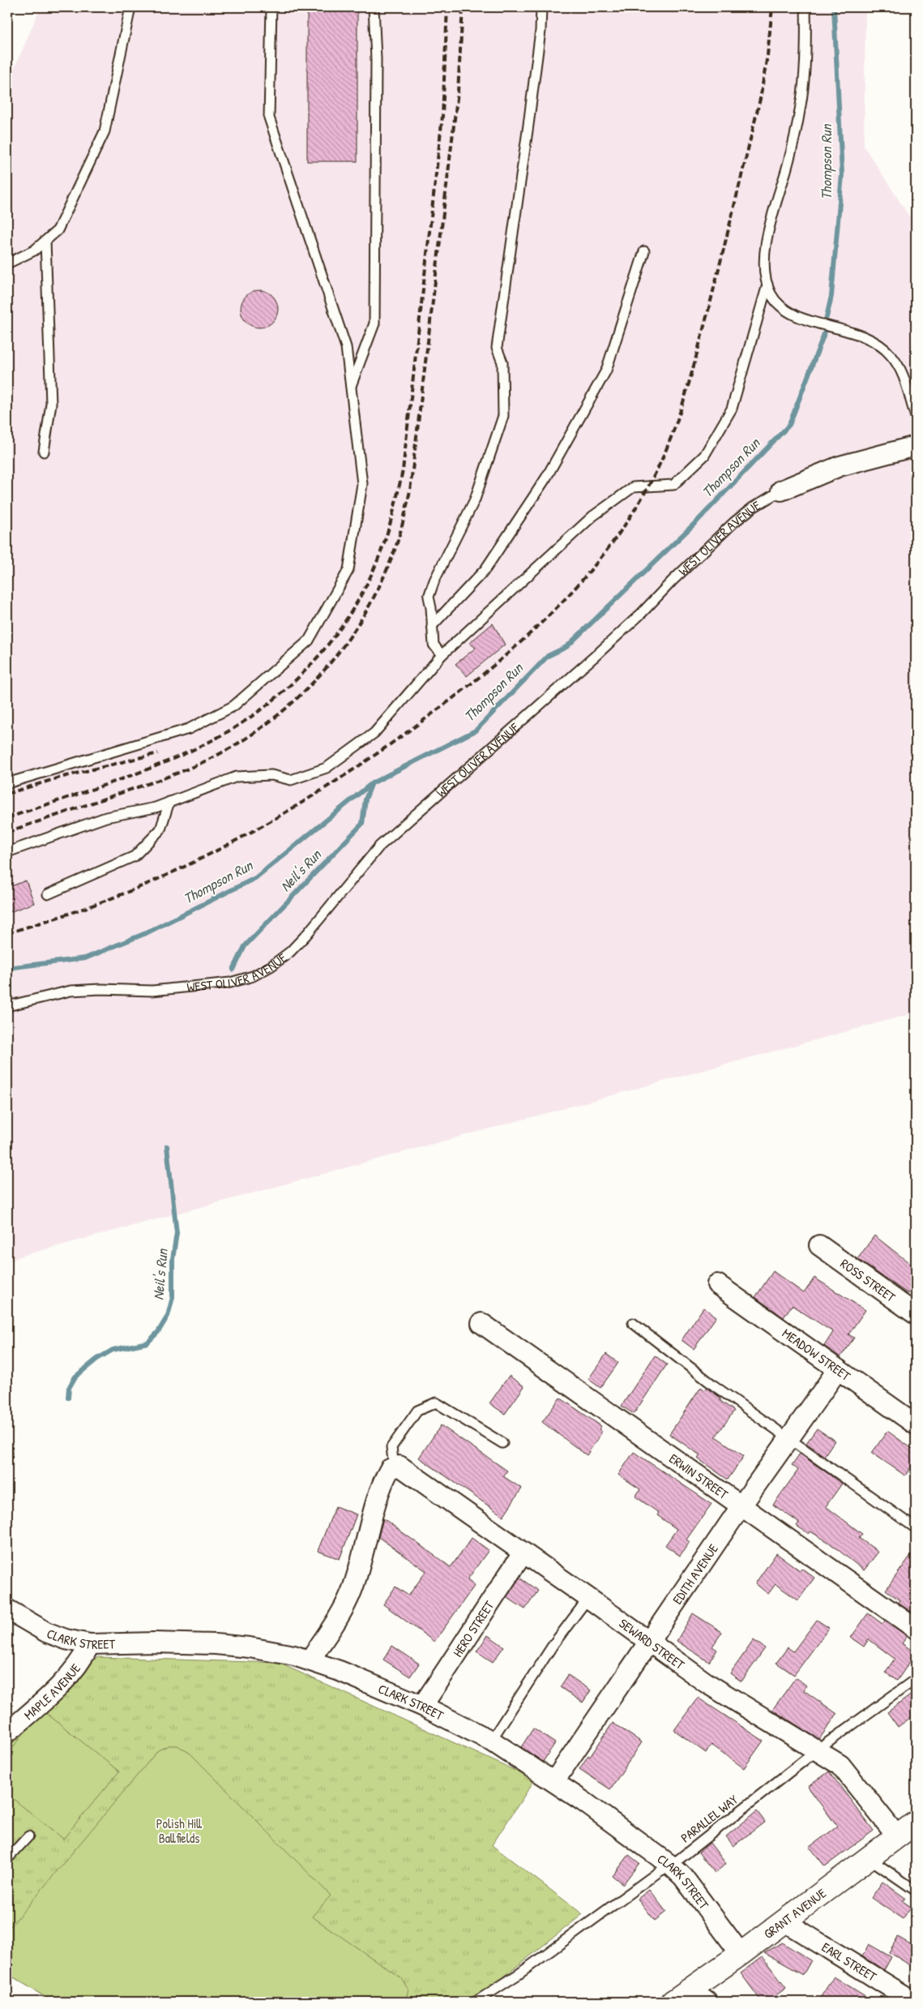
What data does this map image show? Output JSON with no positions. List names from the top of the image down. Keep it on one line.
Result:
{"streets":{"street":["WEST OLIVER AVENUE","ROSS STREET","MEADOW STREET","ERWIN STREET","EDITH AVENUE","HERO STREET","CLARK STREET","SEWARD STREET","MAPLE AVENUE","GRANT AVENUE","EARL STREET"],"lane":["PARALLEL WAY"]},"crossings":[["MEADOW STREET","EDITH AVENUE"],["ERWIN STREET","EDITH AVENUE"],["EDITH AVENUE","CLARK STREET"],["EDITH AVENUE","SEWARD STREET"],["HERO STREET","CLARK STREET"],["HERO STREET","SEWARD STREET"],["CLARK STREET","MAPLE AVENUE"],["CLARK STREET","PARALLEL WAY"],["CLARK STREET","GRANT AVENUE"],["SEWARD STREET","PARALLEL WAY"],["SEWARD STREET","GRANT AVENUE"],["GRANT AVENUE","EARL STREET"]],"water":["Thompson Run","Neil's Run"],"parks":["Polish Hill Ballfields"]}
